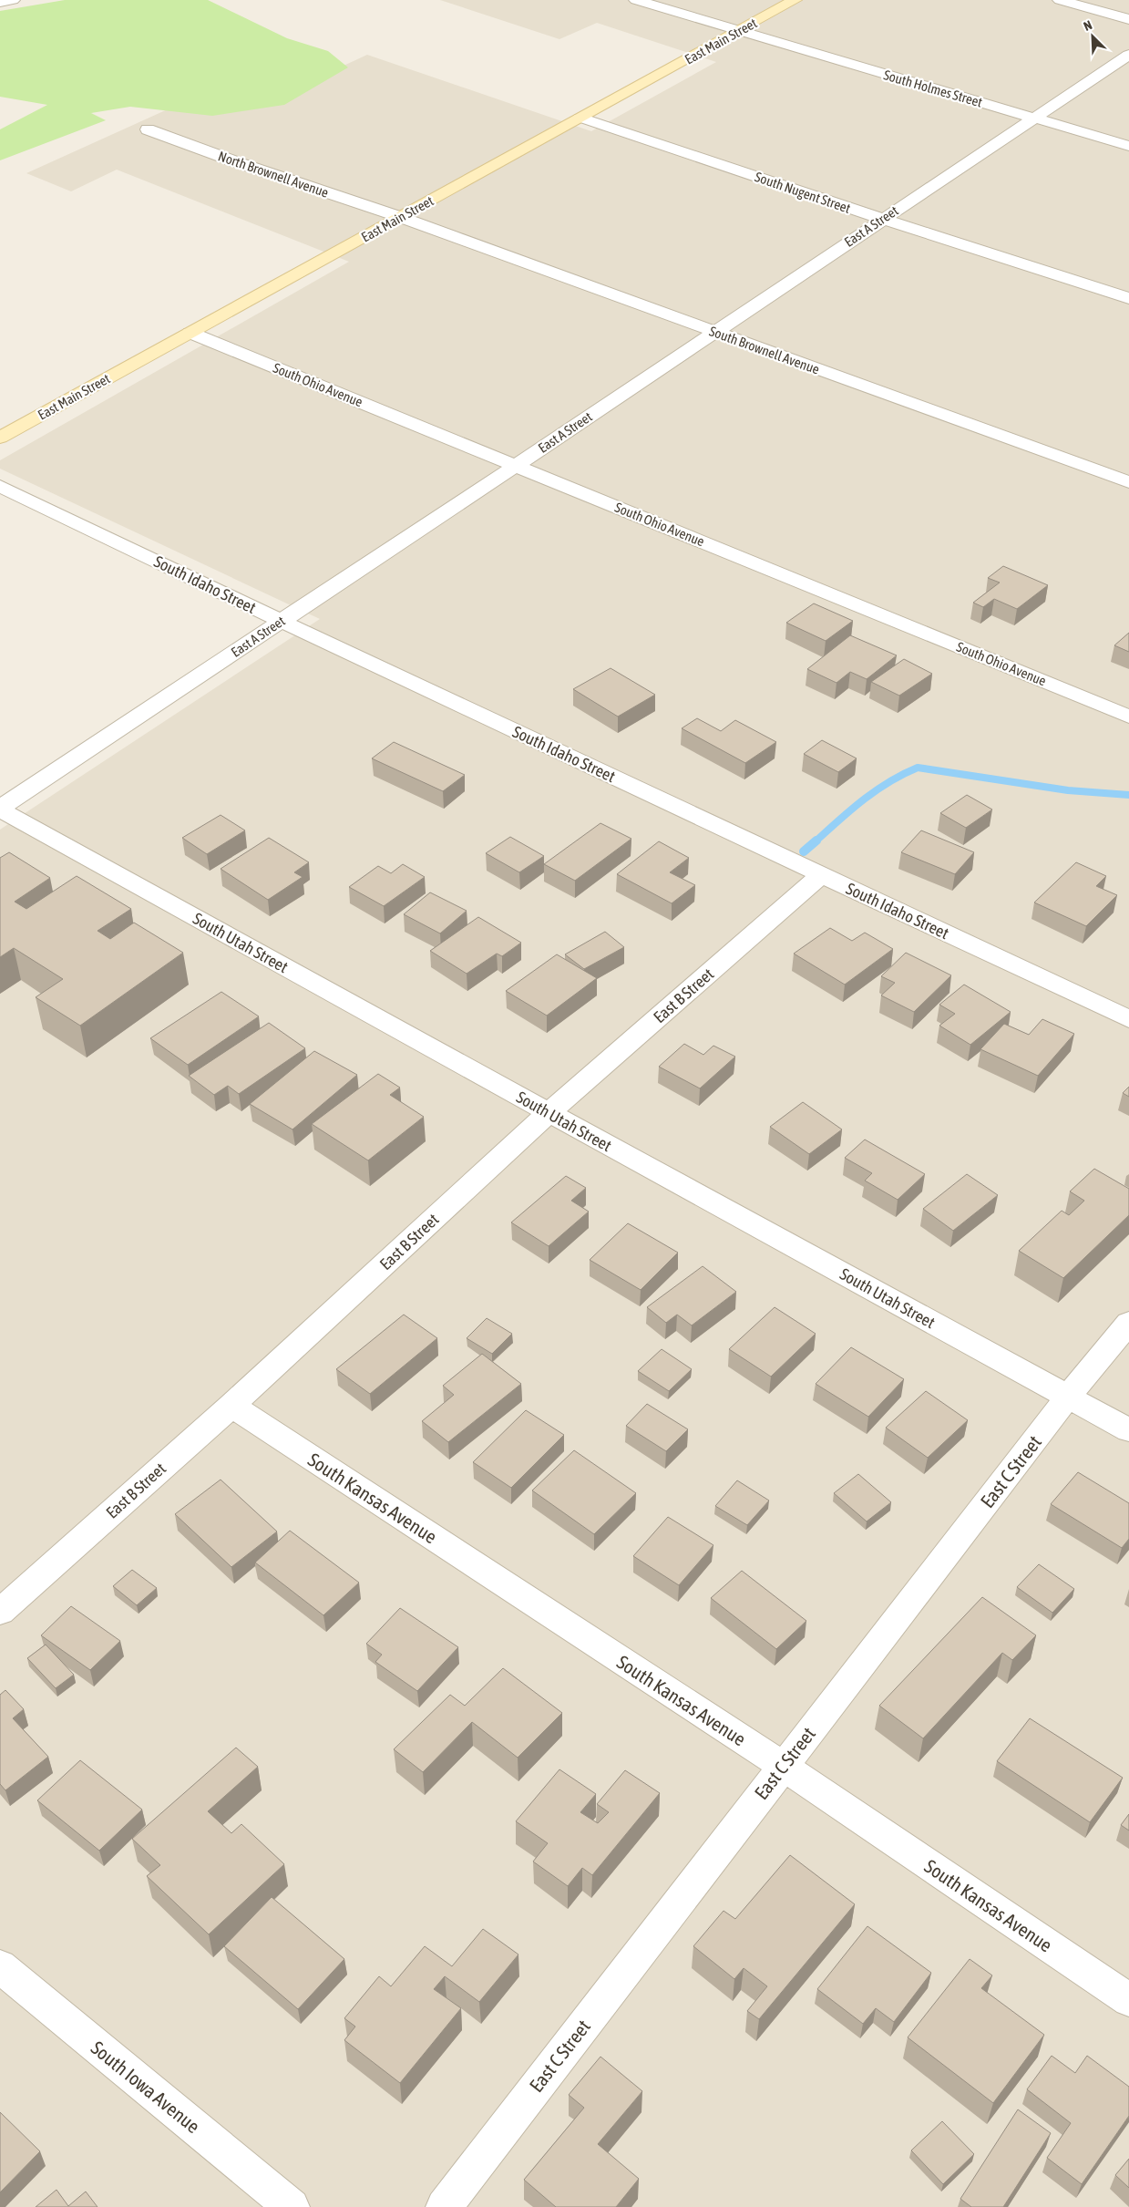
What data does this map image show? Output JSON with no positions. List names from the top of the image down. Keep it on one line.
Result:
{"streets":{"street":["East Main Street","South Holmes Street","North Brownell Avenue","South Nugent Street","East A Street","South Brownell Avenue","South Ohio Avenue","South Idaho Street","South Utah Street","East B Street","East C Street","South Kansas Avenue","South Iowa Avenue"]},"crossings":[["East Main Street","South Holmes Street"],["East Main Street","North Brownell Avenue"],["East Main Street","South Nugent Street"],["East Main Street","South Brownell Avenue"],["East Main Street","South Ohio Avenue"],["South Holmes Street","East A Street"],["North Brownell Avenue","South Brownell Avenue"],["South Nugent Street","East A Street"],["East A Street","South Brownell Avenue"],["East A Street","South Ohio Avenue"],["East A Street","South Idaho Street"],["East A Street","South Utah Street"],["South Idaho Street","East B Street"],["South Utah Street","East B Street"],["South Utah Street","East C Street"],["East B Street","South Kansas Avenue"],["East C Street","South Kansas Avenue"]],"north":"top left"}
